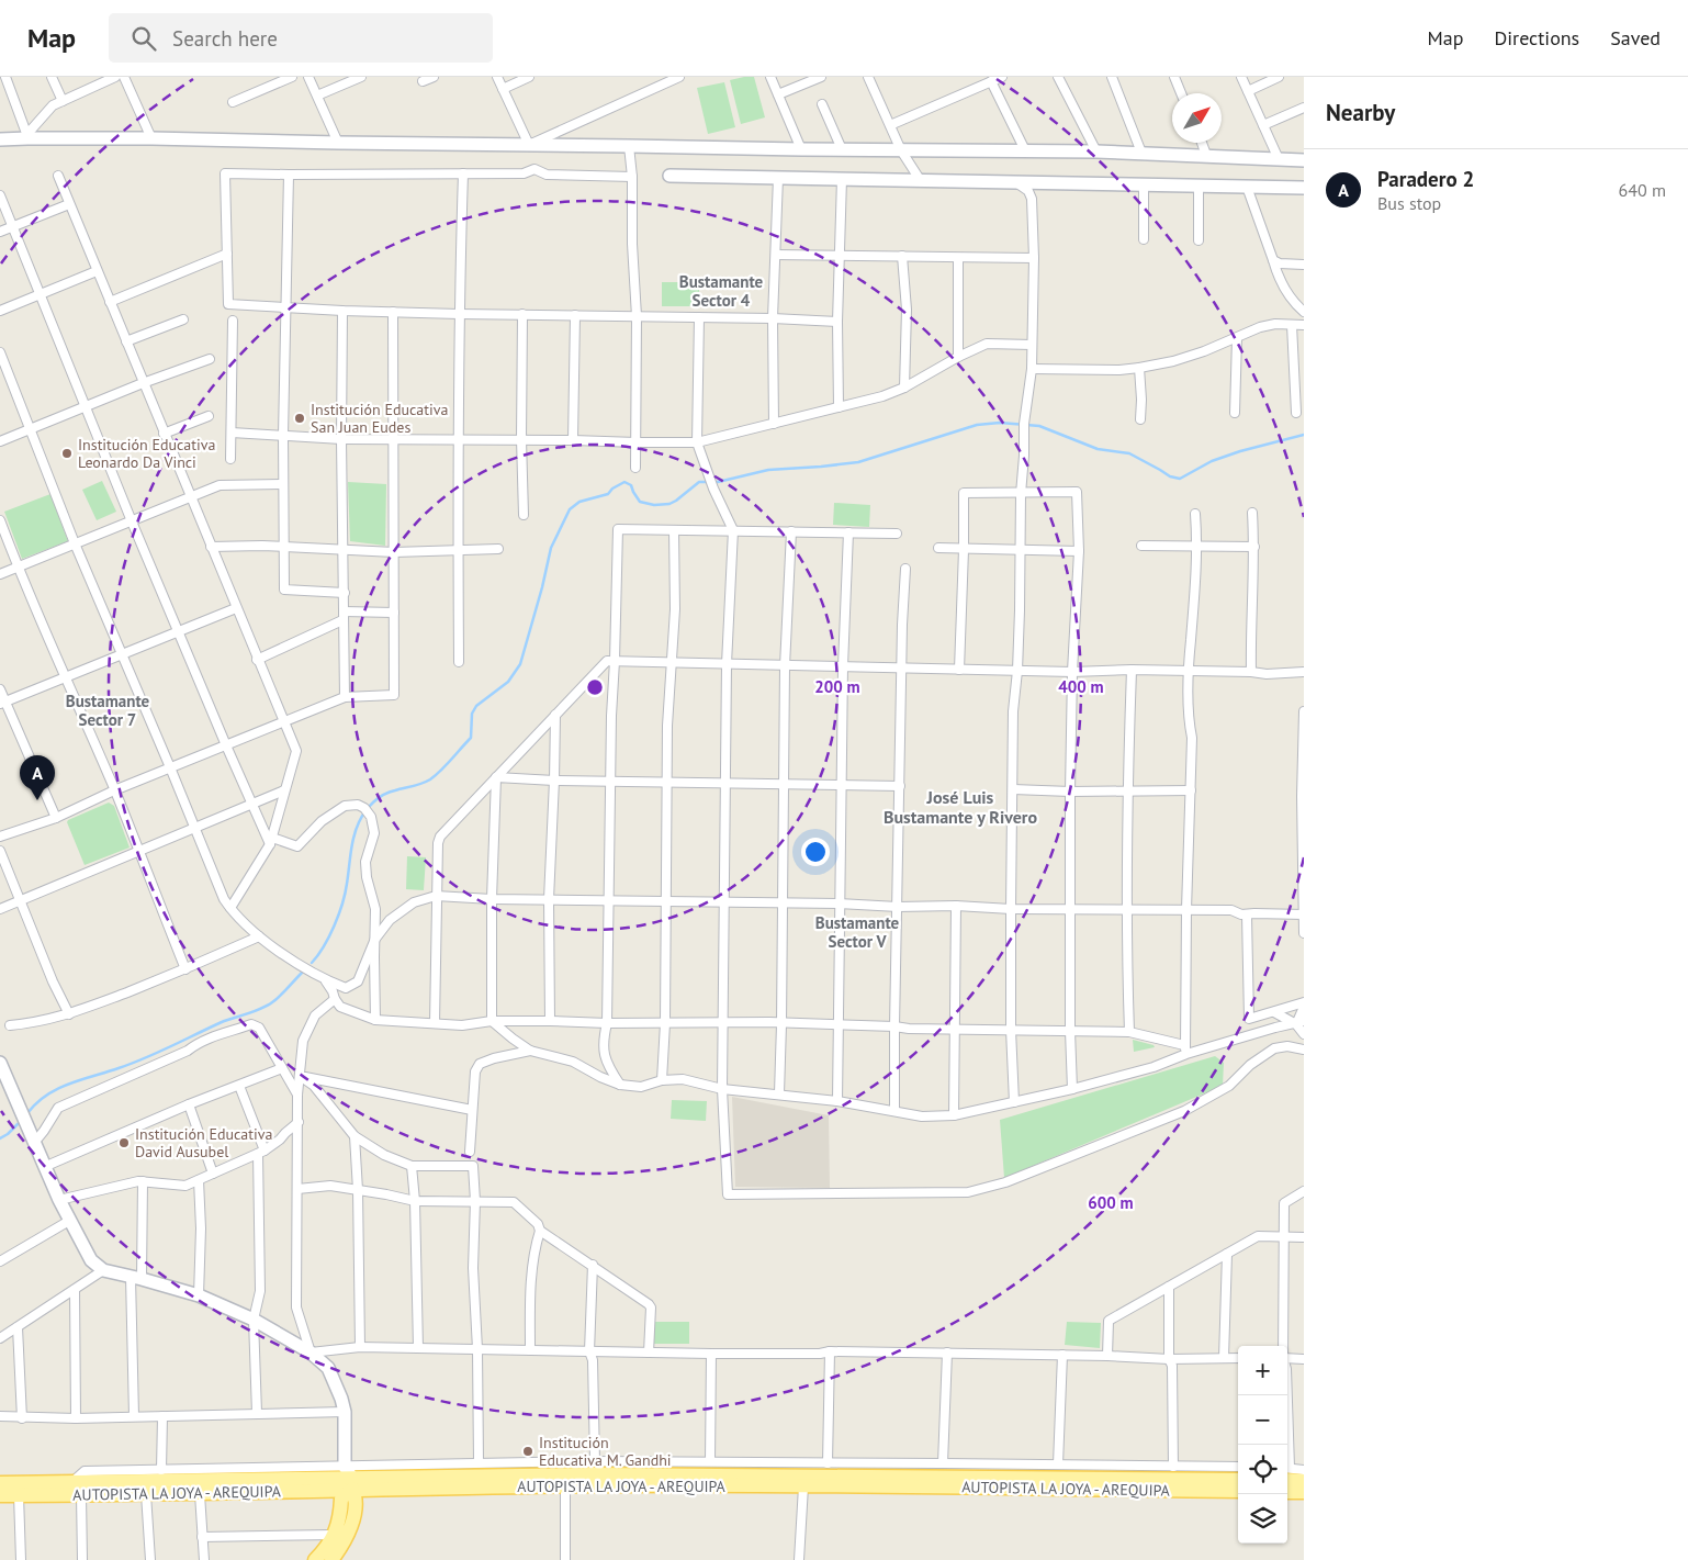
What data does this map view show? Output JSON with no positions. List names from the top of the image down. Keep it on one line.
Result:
{"streets":{"main road":["AUTOPISTA LA JOYA - AREQUIPA"]},"districts":["Bustamante Sector 4","Bustamante Sector 7","José Luis Bustamante y Rivero","Bustamante Sector V"],"places":["Institución Educativa San Juan Eudes","Institución Educativa Leonardo Da Vinci","Institución Educativa David Ausubel","Institución Educativa M. Gandhi"],"north":"top right","page":{"header":"Map","search":"Search here","nav":["Map","Directions","Saved"],"heading":"Nearby","list":[{"mark":"A","name":"Paradero 2","note":"Bus stop","value":"640 m"}],"pins":"A","map_buttons":["+","−"]},"rings":["200 m","400 m","600 m"]}
